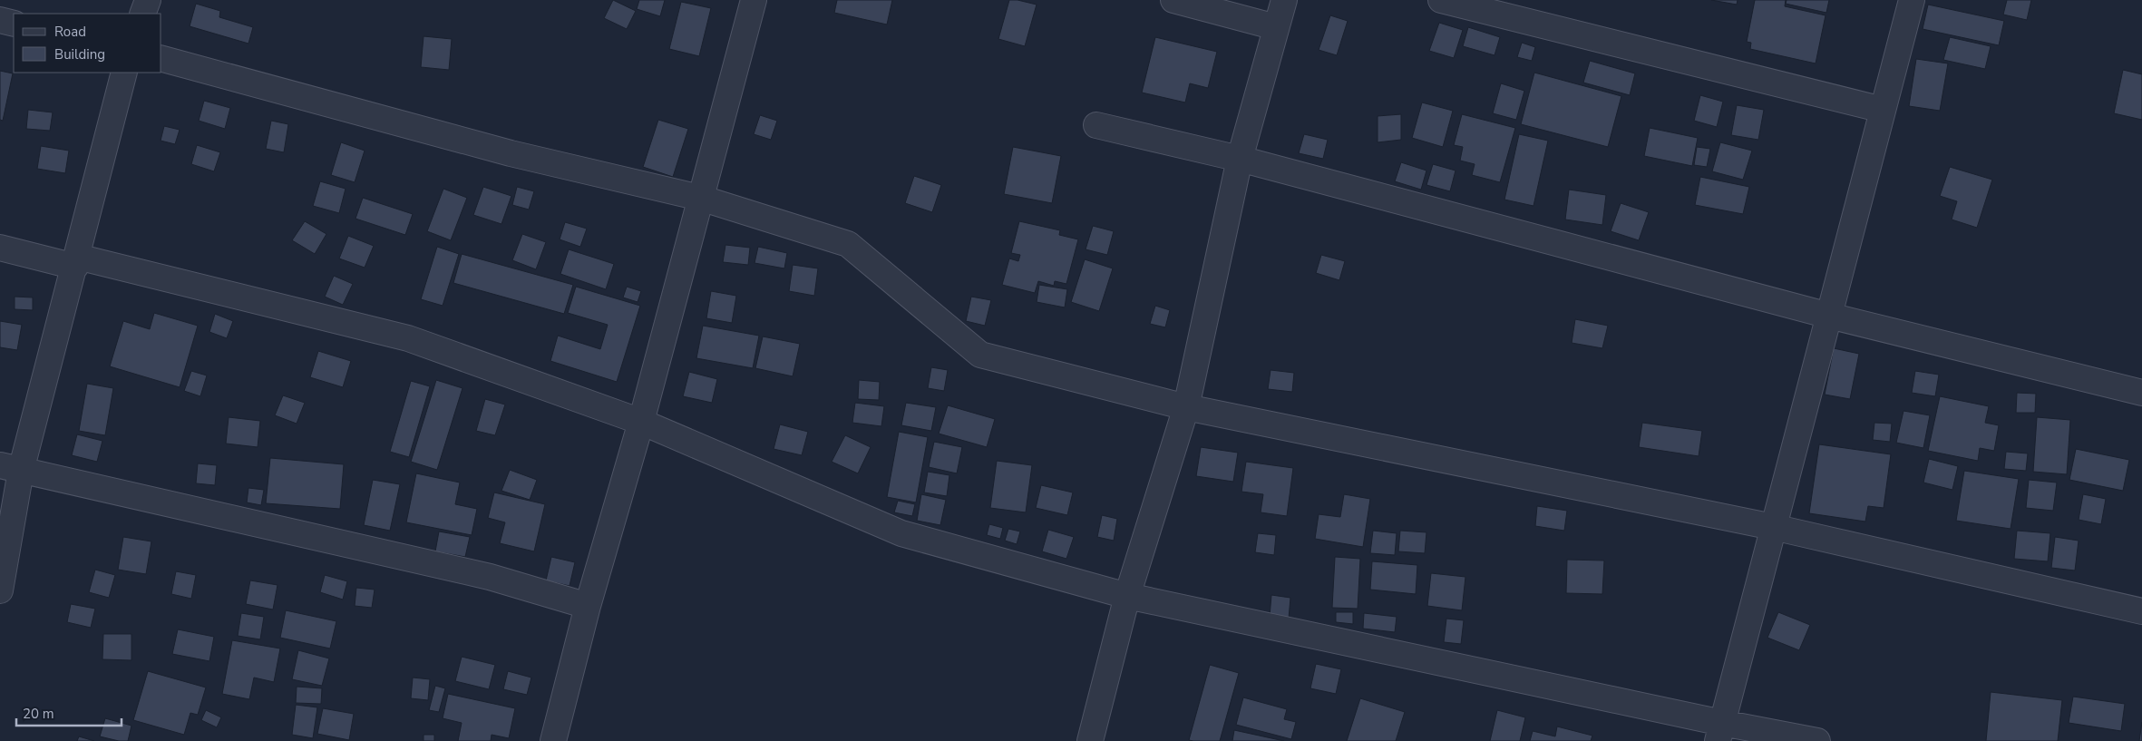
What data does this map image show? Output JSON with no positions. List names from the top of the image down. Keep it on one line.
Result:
{"legend":["Road","Building"],"scale_bar":"20 m"}
